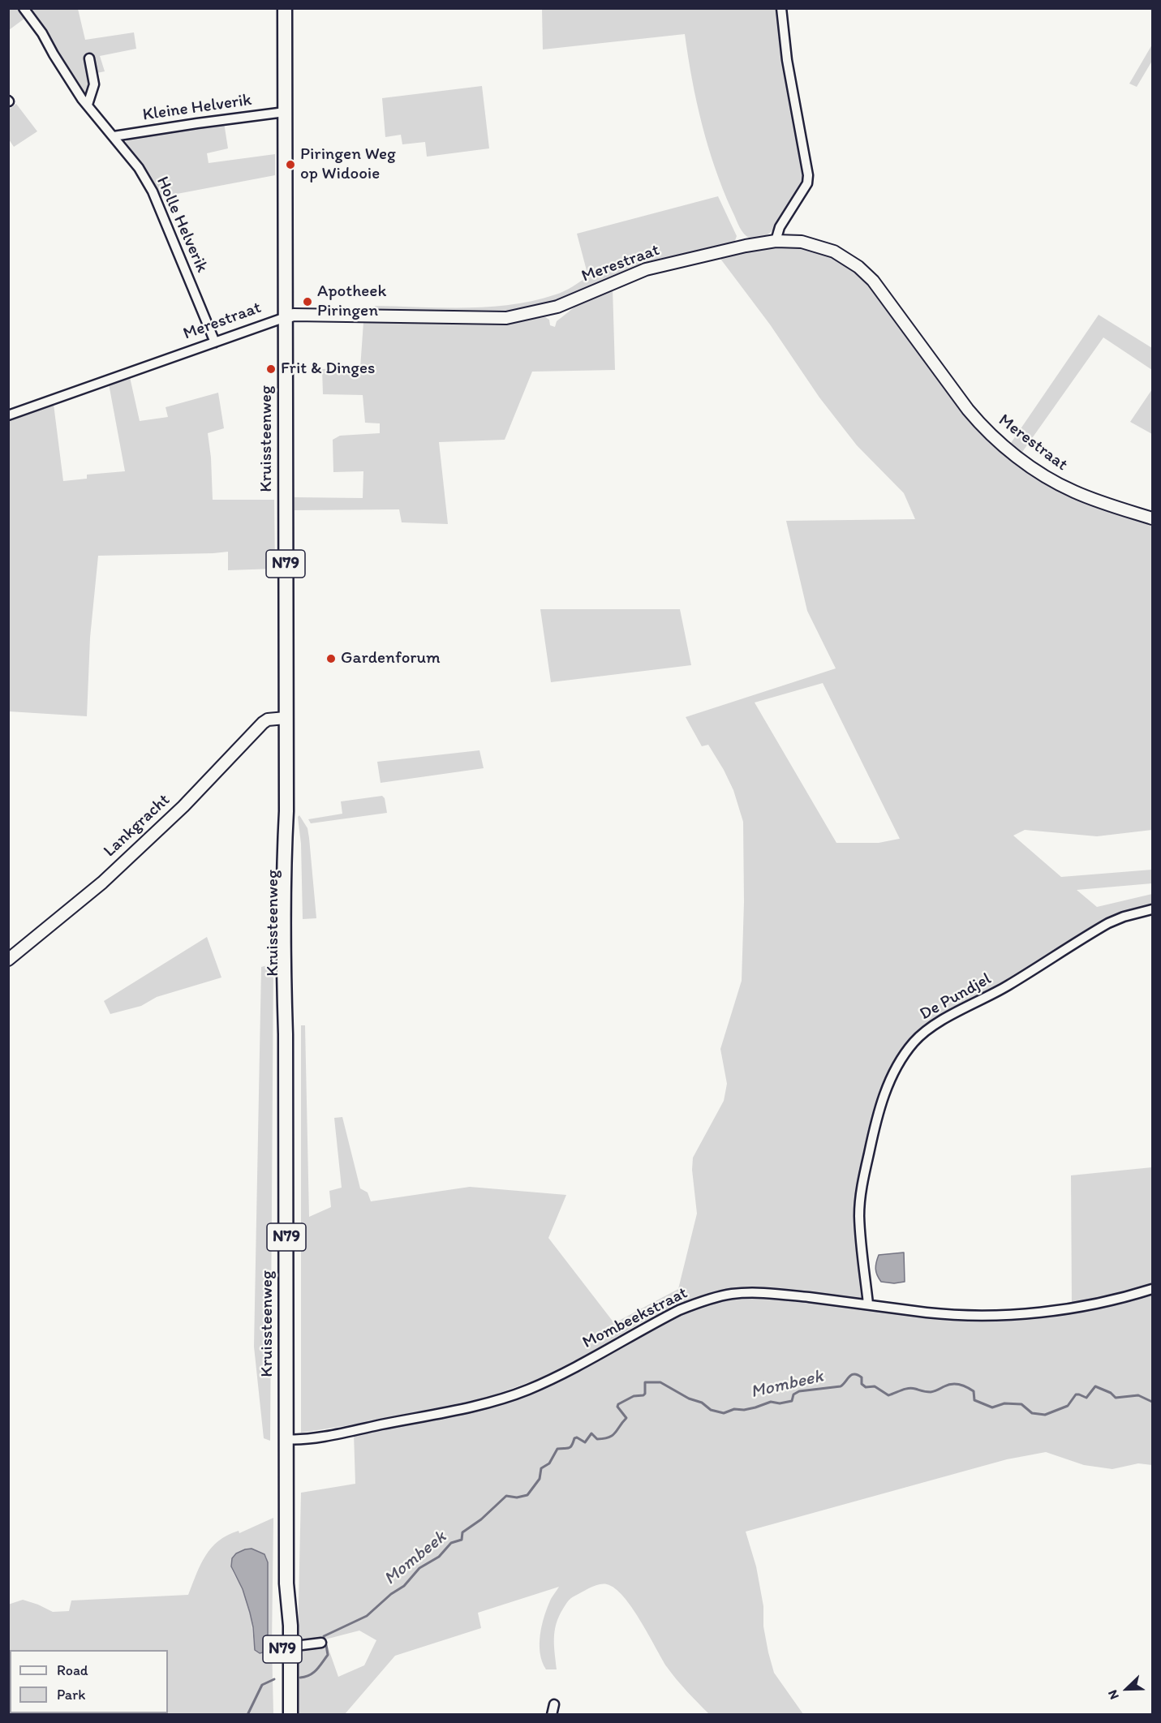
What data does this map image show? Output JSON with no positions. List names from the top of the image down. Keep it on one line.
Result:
{"streets":{"main road":["Kruissteenweg","N79"],"street":["Kleine Helverik","Holle Helverik","Merestraat","Lankgracht","De Pundjel","Mombeekstraat"]},"crossings":[["Kleine Helverik","Holle Helverik"],["Kleine Helverik","Kruissteenweg"],["Holle Helverik","Merestraat"],["Merestraat","Kruissteenweg"],["Kruissteenweg","Lankgracht"],["Kruissteenweg","Mombeekstraat"],["De Pundjel","Mombeekstraat"]],"water":["Mombeek"],"places":["Piringen Weg op Widooie","Apotheek Piringen","Frit & Dinges","Gardenforum"],"legend":["Road","Park"],"north":"bottom left"}
